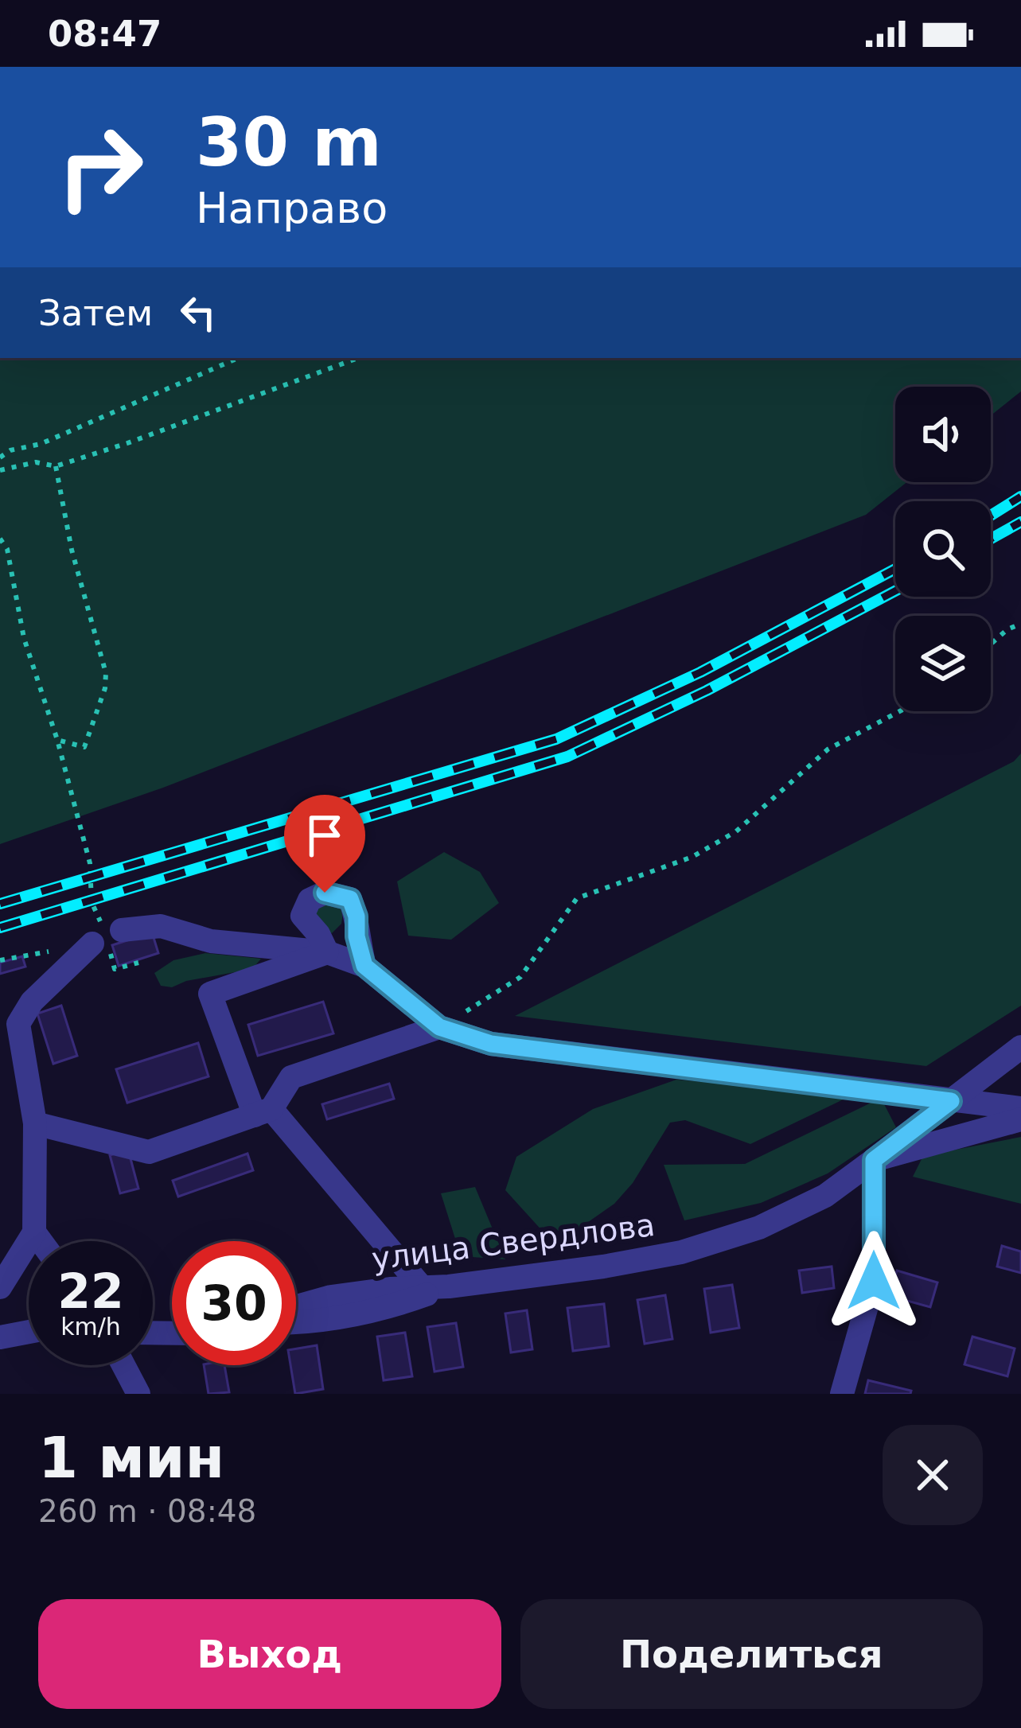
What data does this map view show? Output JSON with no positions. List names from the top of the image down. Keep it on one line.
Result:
{"streets":{"street":["улица Свердлова"]},"page":{"status":"08:47","turn":["30 m","Направо"],"then":"Затем","speed":"22 km/h","limit":"30","heading":["1 мин","260 m · 08:48"],"buttons":["Выход","Поделиться"]}}
